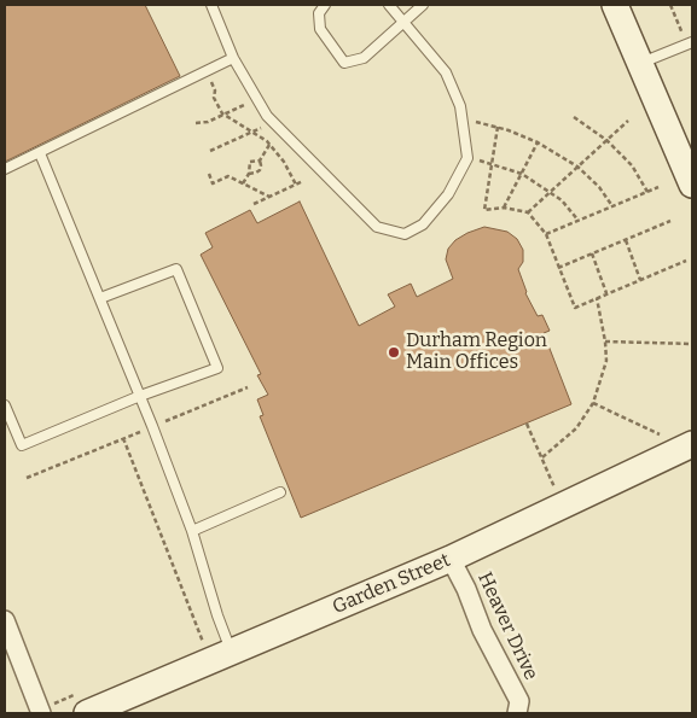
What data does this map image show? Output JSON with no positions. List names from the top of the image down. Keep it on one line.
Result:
{"streets":{"street":["Garden Street","Heaver Drive"]},"crossings":[["Garden Street","Heaver Drive"]],"places":["Durham Region Main Offices"]}
